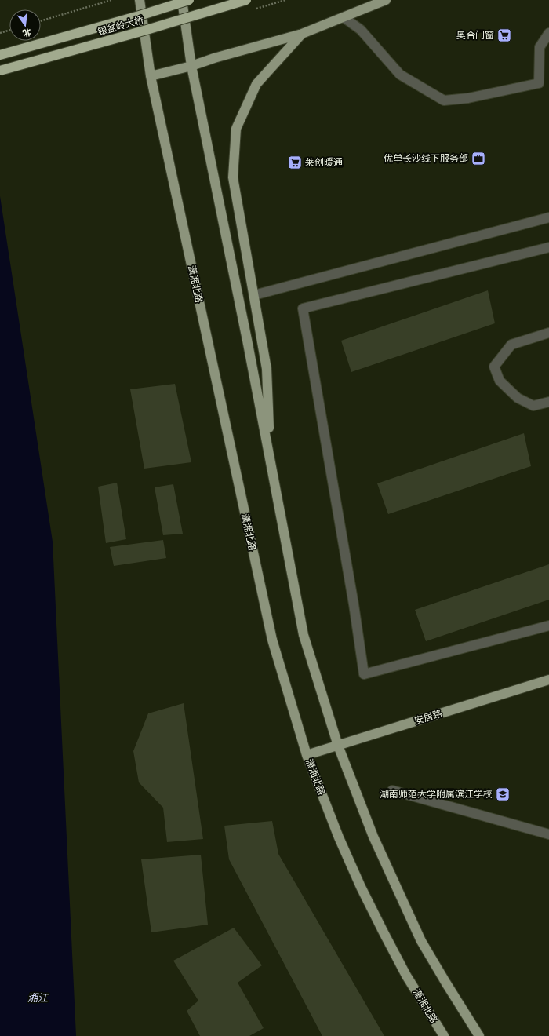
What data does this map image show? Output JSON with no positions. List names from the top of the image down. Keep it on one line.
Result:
{"streets":{"highway":["银盆岭大桥"],"main road":["潇湘北路","安居路"]},"crossings":[["潇湘北路","安居路"]],"water":["湘江"],"places":{"supermarket":["奥合门窗","莱创暖通"],"office":["优单长沙线下服务部"],"school or university":["湖南师范大学附属滨江学校"]},"north":"bottom"}
